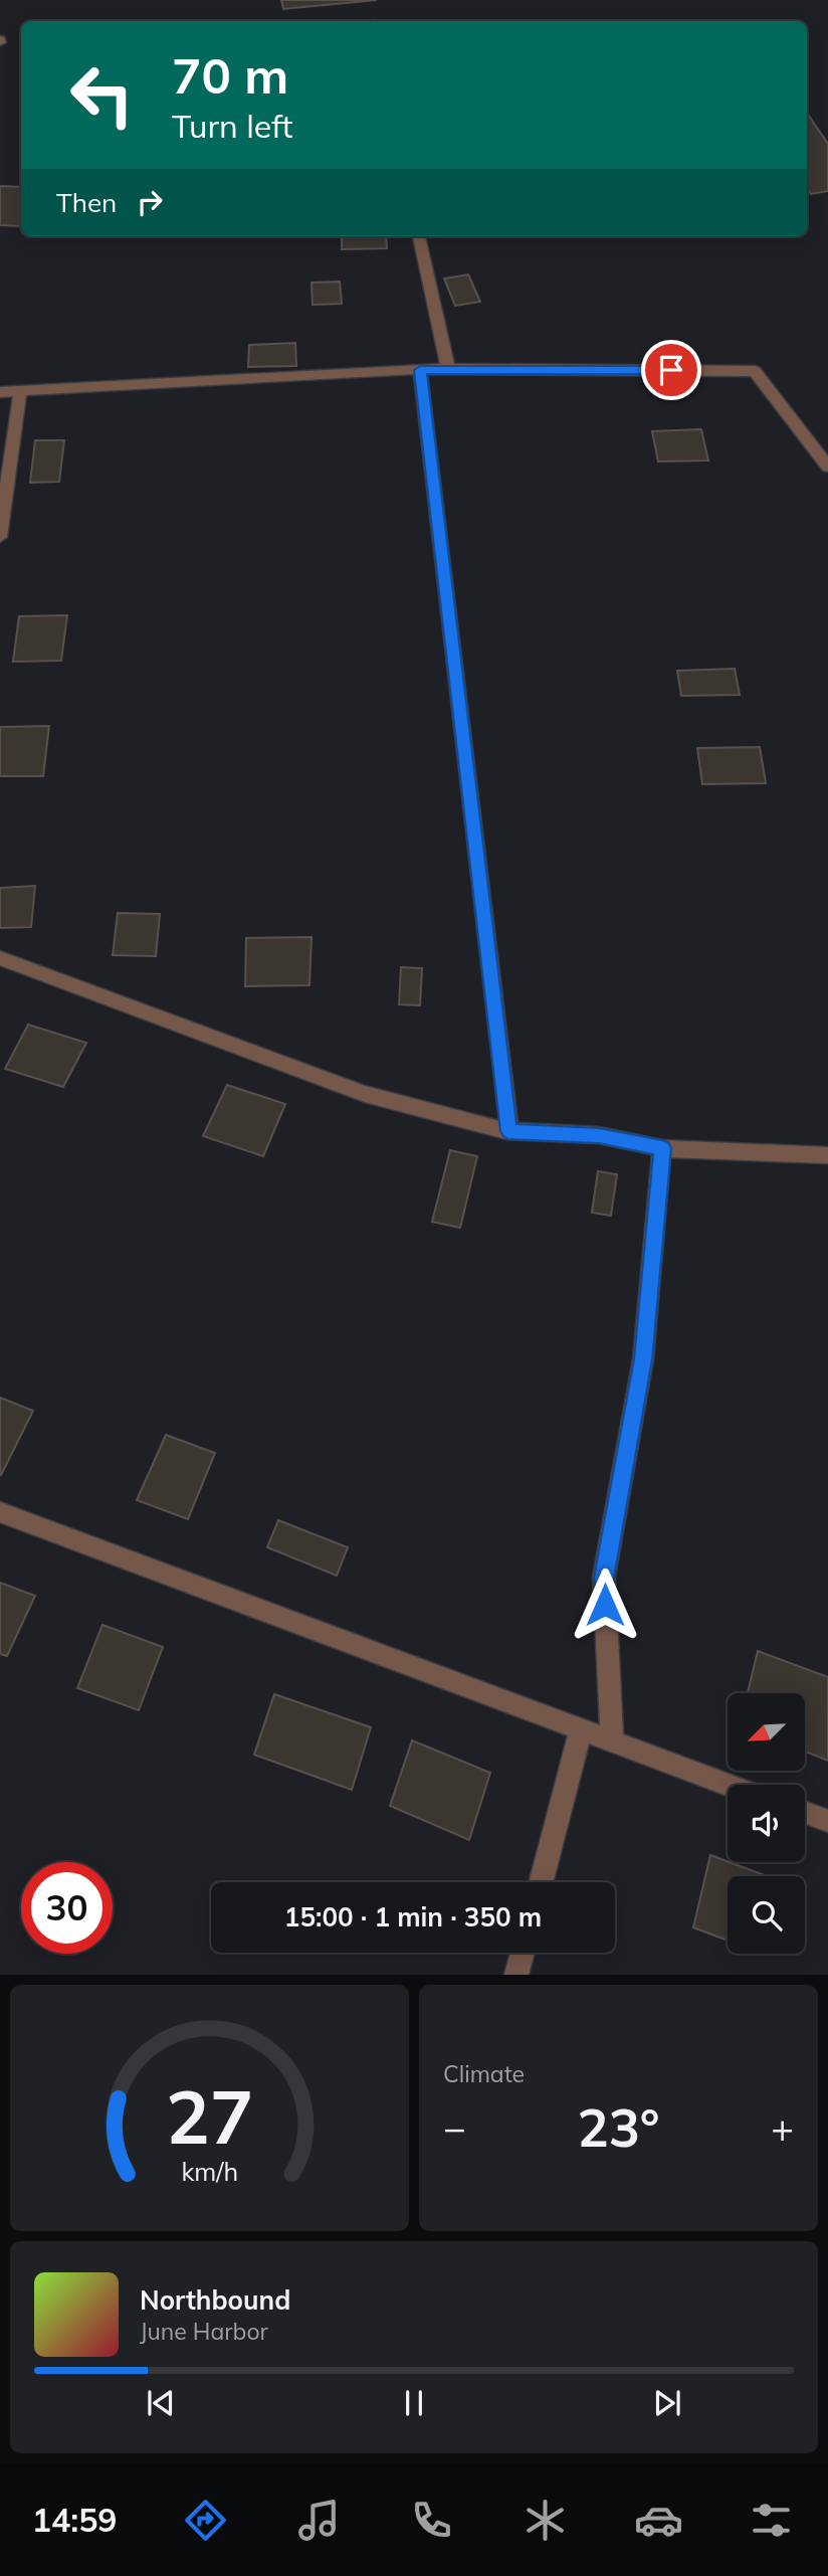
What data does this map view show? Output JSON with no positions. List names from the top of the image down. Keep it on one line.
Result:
{"north":"bottom left","page":{"turn":["70 m","Turn left"],"then":"Then","limit":"30","trip":"15:00 · 1 min · 350 m","tile":"Climate","heat":["−","23°","+"],"song":["Northbound","June Harbor"],"tabs":"14:59","gauge":["27","km/h"]}}
